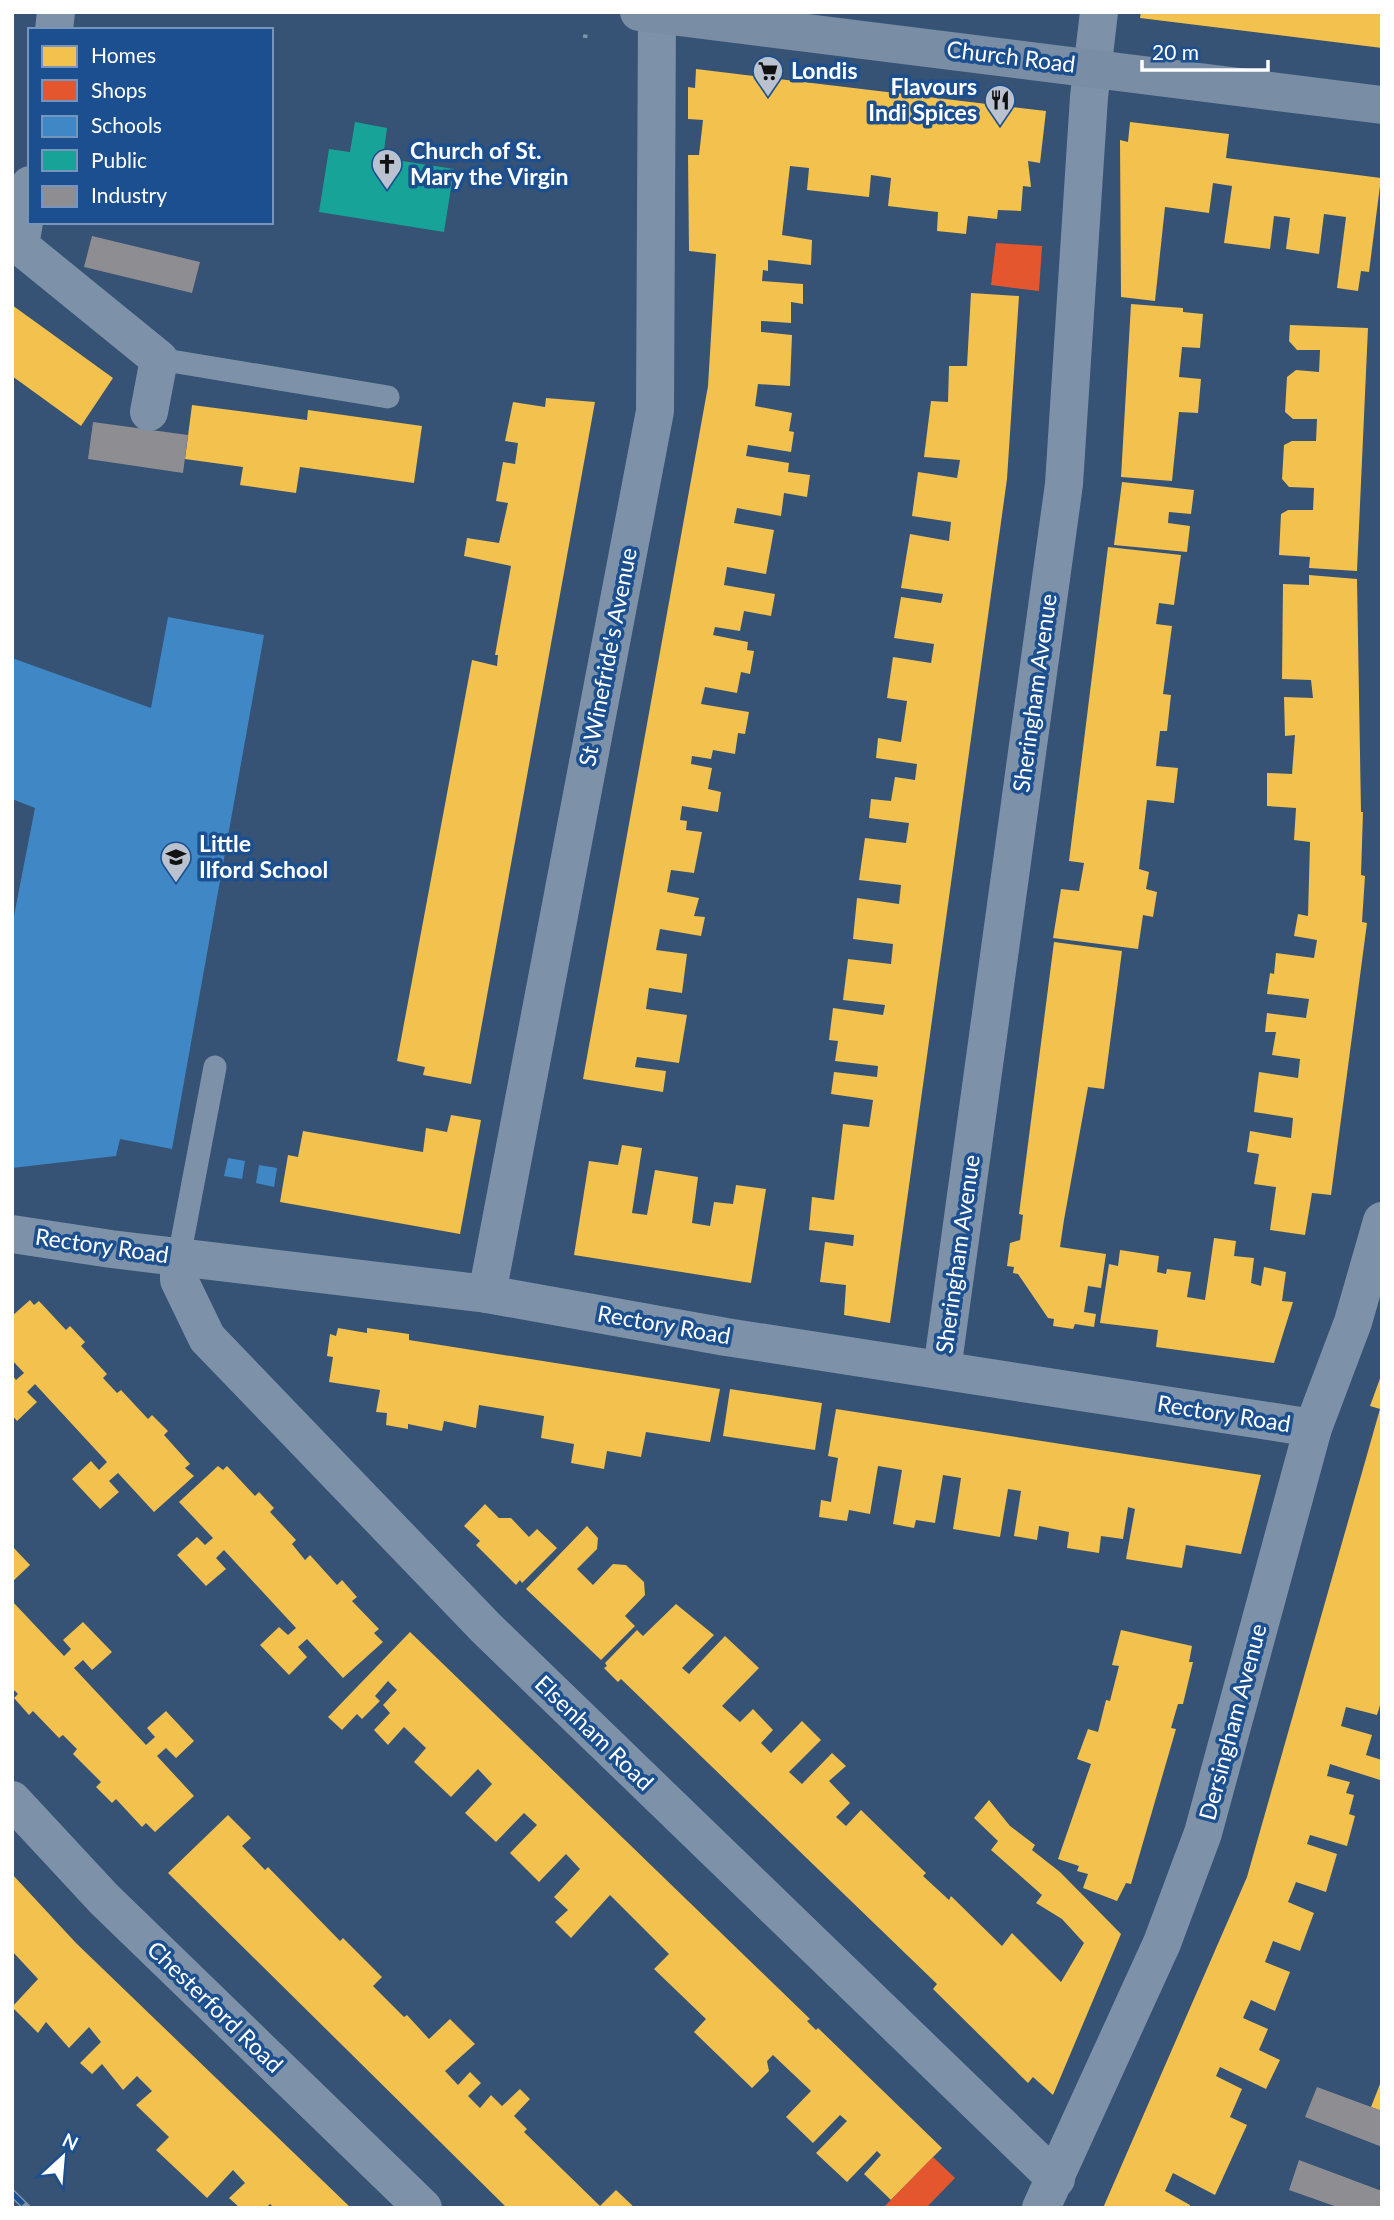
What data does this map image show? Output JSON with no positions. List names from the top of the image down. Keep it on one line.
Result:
{"streets":{"main road":["Church Road"],"street":["St Winefride's Avenue","Sheringham Avenue","Rectory Road","Dersingham Avenue","Elsenham Road","Chesterford Road"]},"crossings":[["Church Road","St Winefride's Avenue"],["Church Road","Sheringham Avenue"],["St Winefride's Avenue","Rectory Road"],["Sheringham Avenue","Rectory Road"],["Rectory Road","Dersingham Avenue"],["Rectory Road","Elsenham Road"],["Dersingham Avenue","Elsenham Road"]],"places":{"supermarket":["Londis"],"restaurant":["Flavours Indi Spices"],"church":["Church of St. Mary the Virgin"],"school or university":["Little Ilford School"]},"legend":["Homes","Shops","Schools","Public","Industry"],"scale_bar":"20 m","north":"top right"}
